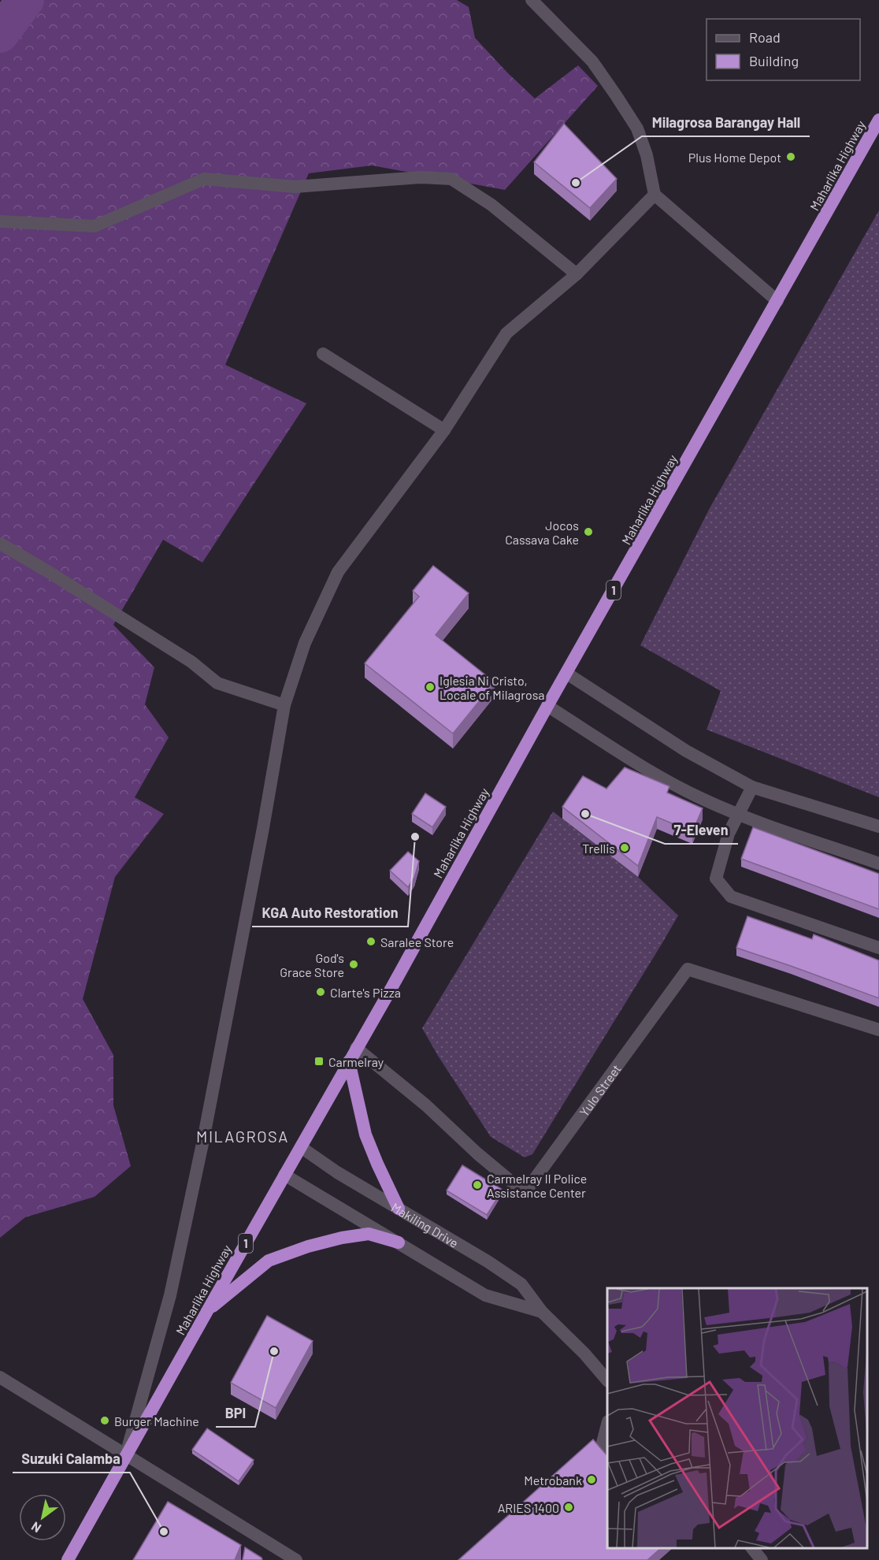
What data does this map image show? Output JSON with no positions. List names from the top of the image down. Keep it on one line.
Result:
{"streets":{"highway":["Maharlika Highway","1"],"street":["Yulo Street","Makiling Drive"]},"crossings":[["Maharlika Highway","Yulo Street"],["Maharlika Highway","Makiling Drive"]],"districts":["MILAGROSA"],"places":{"other":["Plus Home Depot","Milagrosa Barangay Hall","Jocos Cassava Cake","Iglesia Ni Cristo, Locale of Milagrosa","7-Eleven","KGA Auto Restoration","Trellis","Saralee Store","God's Grace Store","Clarte's Pizza","Carmelray II Police Assistance Center","BPI","Burger Machine","Metrobank","ARIES 1400","Suzuki Calamba"],"transit":["Carmelray"]},"legend":["Road","Building"],"north":"bottom left"}
